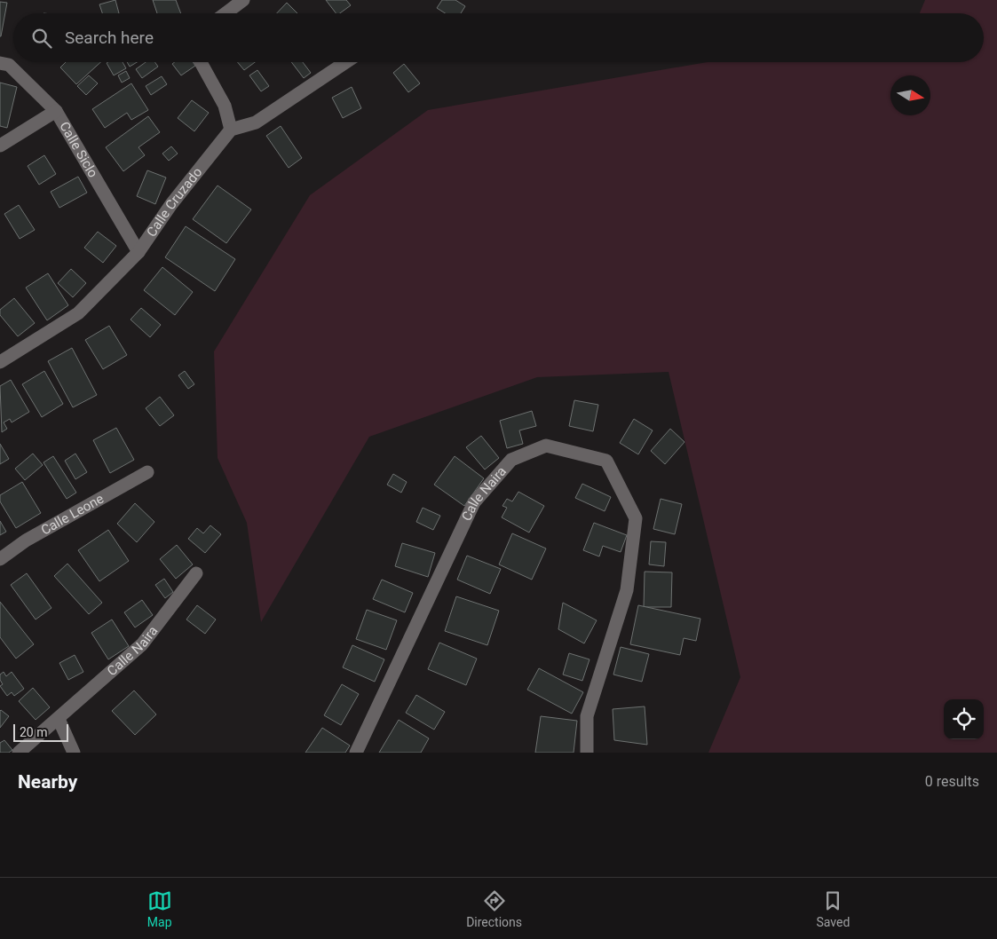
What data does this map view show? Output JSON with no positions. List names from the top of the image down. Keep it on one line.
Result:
{"streets":{"street":["Calle Siclo","Calle Cruzado","Calle Naira","Calle Leone"]},"crossings":[["Calle Siclo","Calle Cruzado"]],"scale_bar":"20 m","north":"right","page":{"search":"Search here","scale":"20 m","heading":["Nearby","0 results"],"nav":["Map","Directions","Saved"]}}
